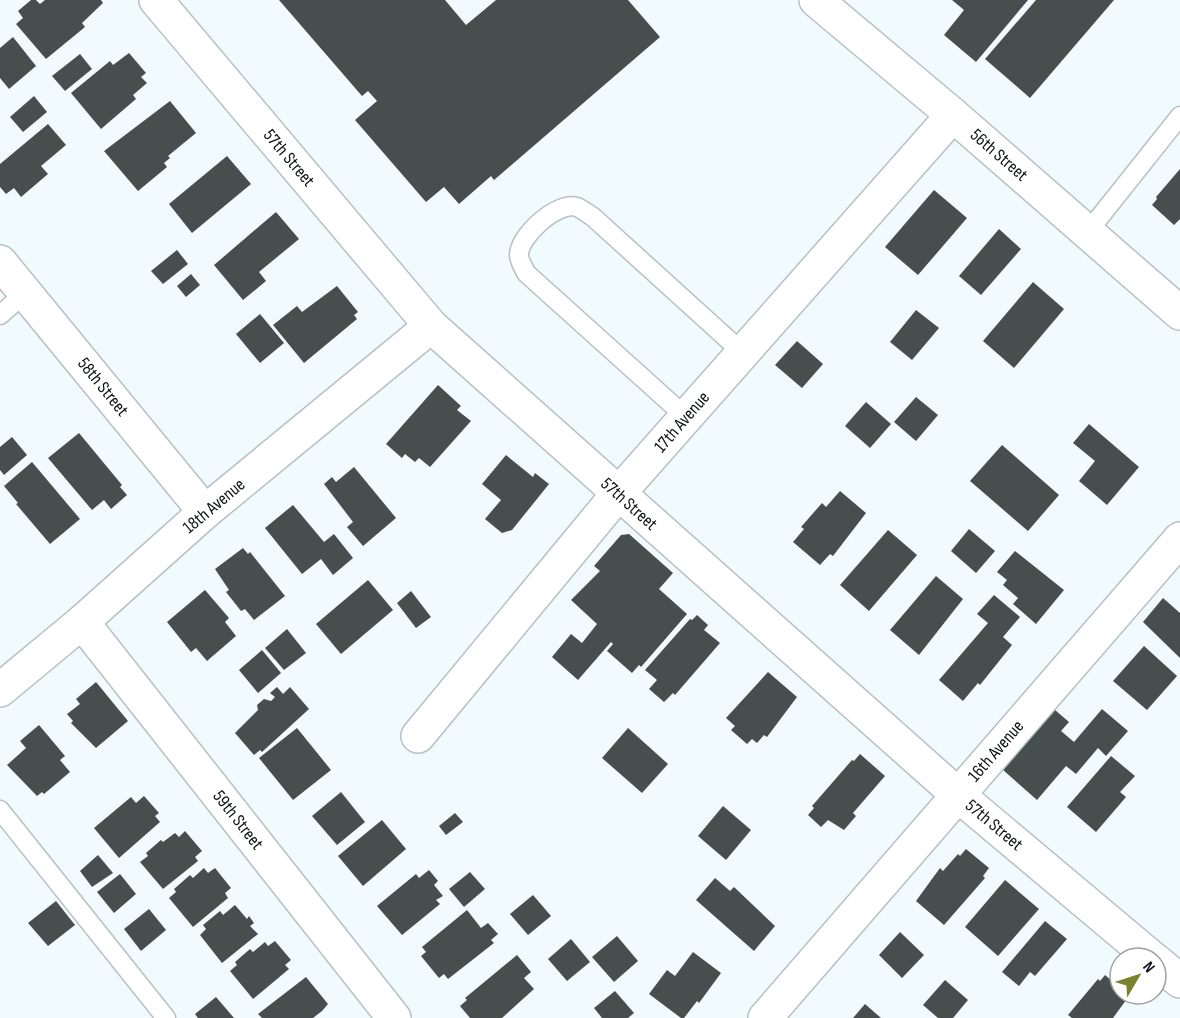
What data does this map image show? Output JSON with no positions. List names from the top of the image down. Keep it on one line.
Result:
{"streets":{"street":["56th Street","57th Street","58th Street","17th Avenue","18th Avenue","16th Avenue","59th Street"]},"crossings":[["56th Street","17th Avenue"],["57th Street","17th Avenue"],["57th Street","18th Avenue"],["57th Street","16th Avenue"],["58th Street","18th Avenue"],["18th Avenue","59th Street"]],"north":"top right"}
